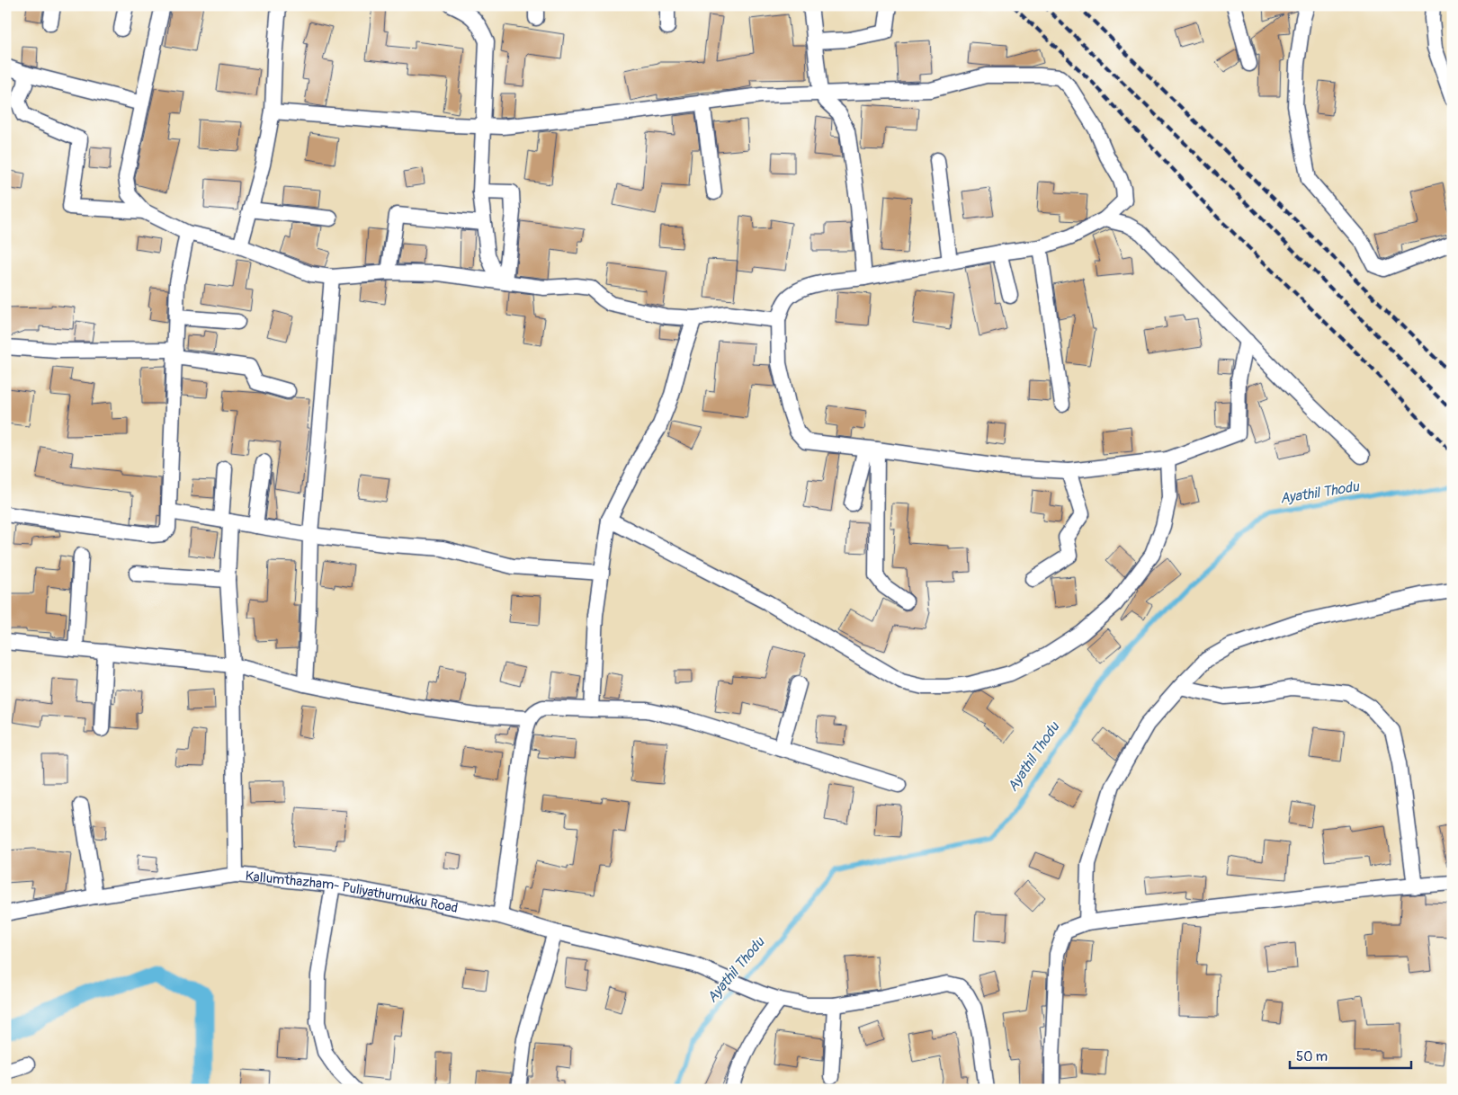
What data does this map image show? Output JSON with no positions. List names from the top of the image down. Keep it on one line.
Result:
{"streets":{"street":["Kallumthazham- Puliyathumukku Road"]},"water":["Ayathil Thodu"],"scale_bar":"50 m"}
